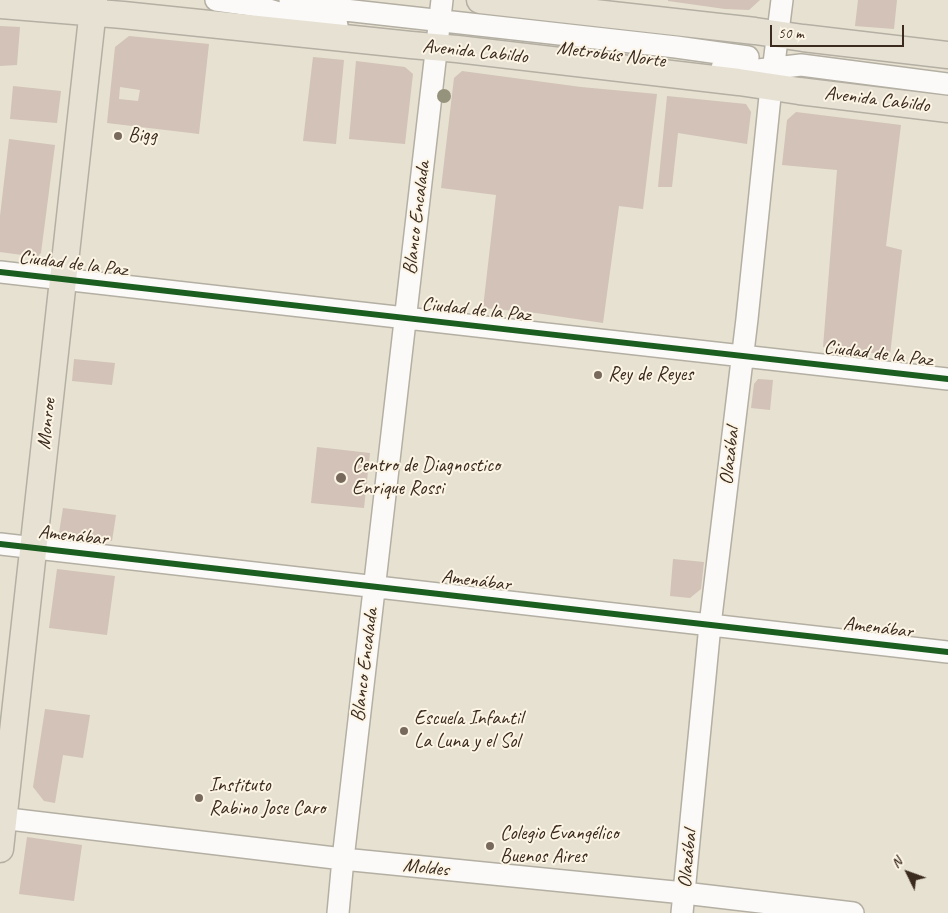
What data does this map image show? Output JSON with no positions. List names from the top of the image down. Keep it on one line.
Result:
{"streets":{"main road":["Avenida Cabildo","Monroe"],"street":["Blanco Encalada","Ciudad de la Paz","Olazábal","Amenábar","Moldes"]},"crossings":[["Avenida Cabildo","Blanco Encalada"],["Avenida Cabildo","Monroe"],["Avenida Cabildo","Olazábal"],["Blanco Encalada","Ciudad de la Paz"],["Blanco Encalada","Amenábar"],["Blanco Encalada","Moldes"],["Ciudad de la Paz","Monroe"],["Ciudad de la Paz","Olazábal"],["Monroe","Amenábar"],["Monroe","Moldes"],["Olazábal","Amenábar"],["Olazábal","Moldes"]],"places":["Bigg","Rey de Reyes","Centro de Diagnostico Enrique Rossi","Escuela Infantil La Luna y el Sol","Instituto Rabino Jose Caro","Colegio Evangélico Buenos Aires"],"scale_bar":"50 m","north":"top left"}
